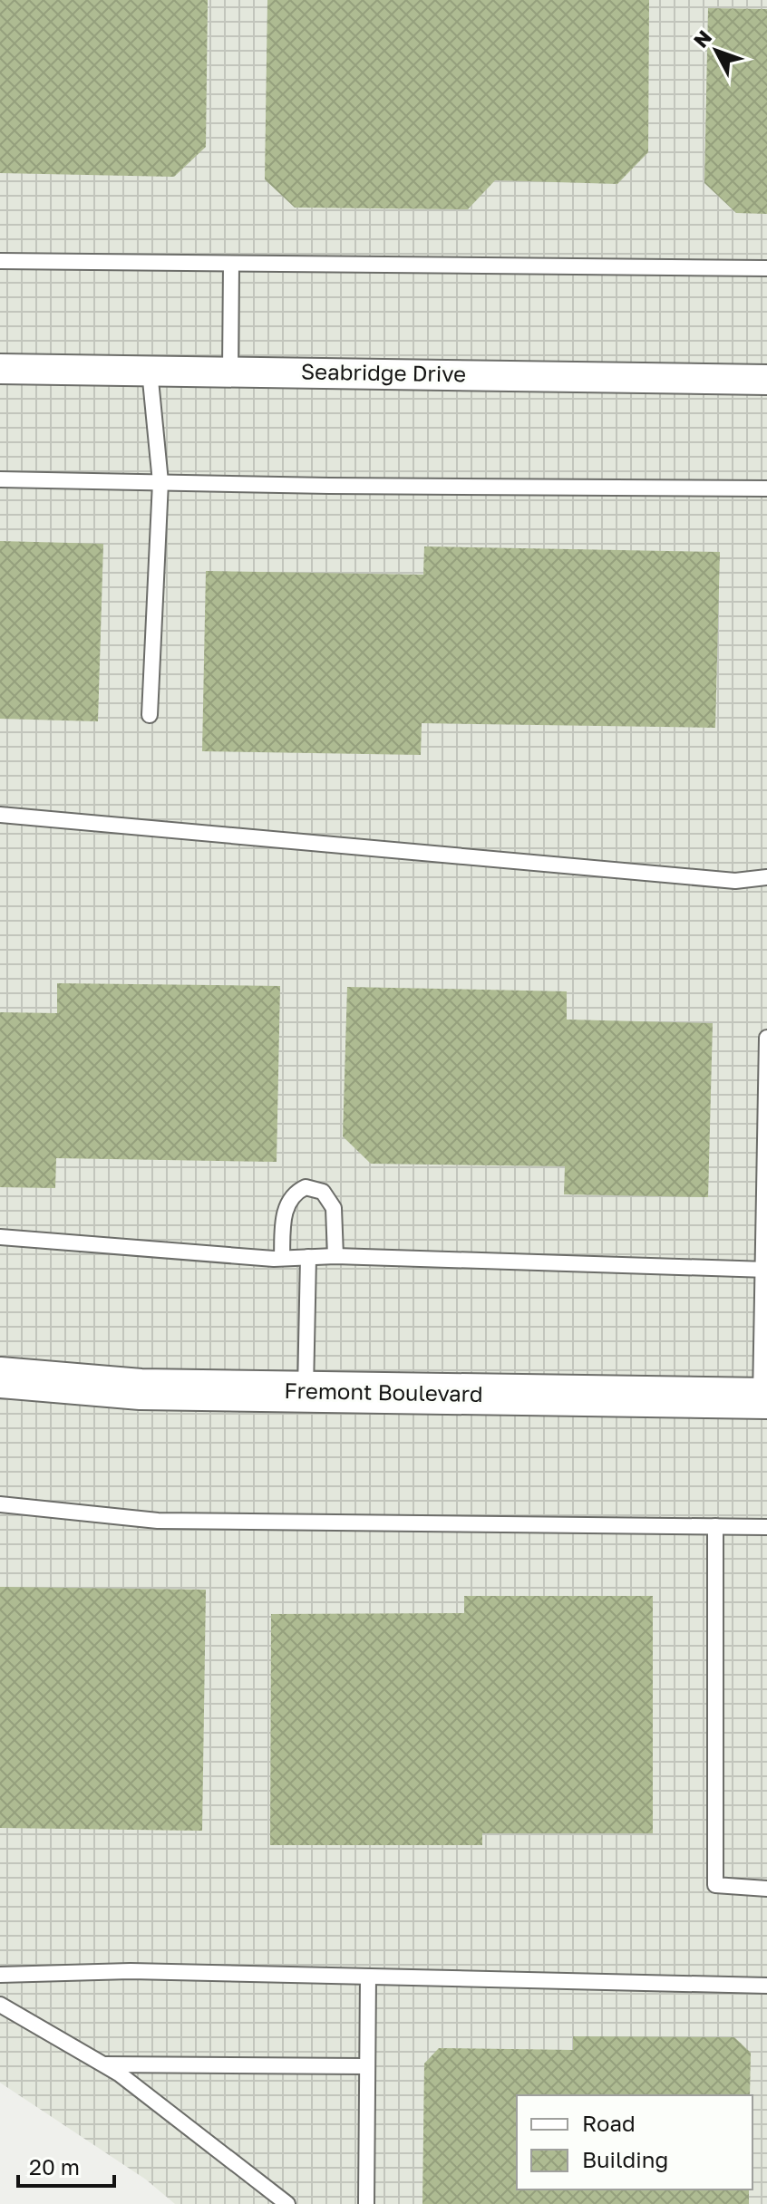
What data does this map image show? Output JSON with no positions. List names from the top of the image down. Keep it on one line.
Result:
{"streets":{"main road":["Fremont Boulevard"],"street":["Seabridge Drive"]},"legend":["Road","Building"],"scale_bar":"20 m","north":"top left"}
